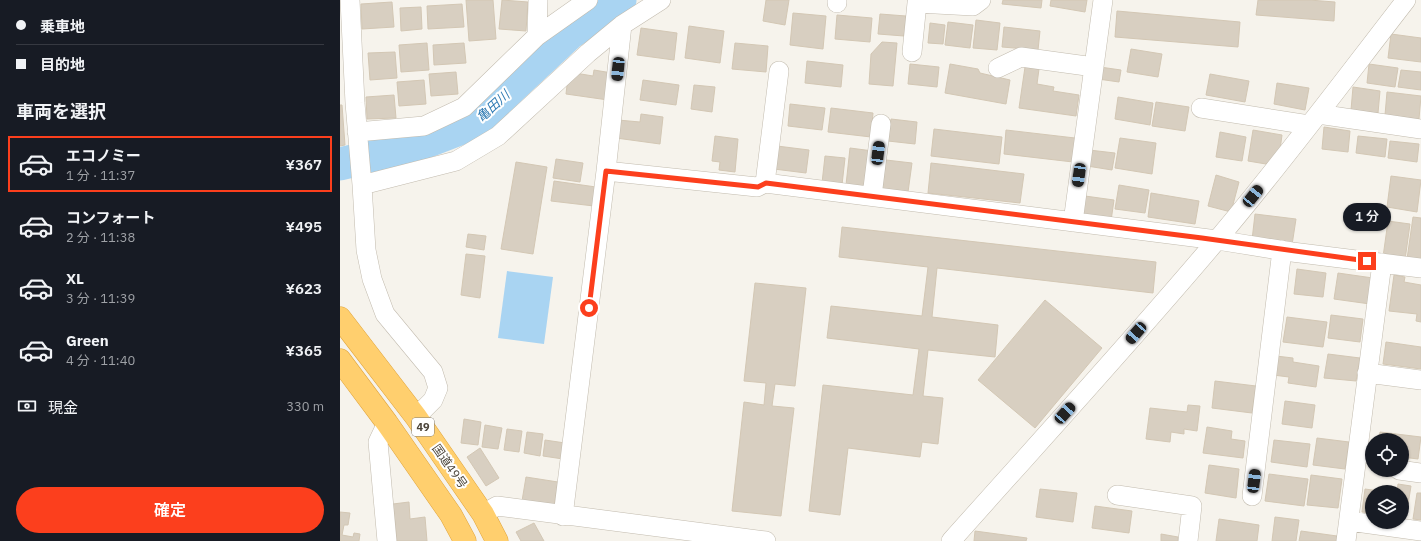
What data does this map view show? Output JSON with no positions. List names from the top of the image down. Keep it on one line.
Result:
{"streets":{"highway":["49","国道49号"]},"water":["亀田川"],"page":{"banner":["乗車地","目的地"],"heading":"車両を選択","list":[{"name":"エコノミー","note":"1 分 · 11:37","value":"¥367"},{"name":"コンフォート","note":"2 分 · 11:38","value":"¥495"},{"name":"XL","note":"3 分 · 11:39","value":"¥623"},{"name":"Green","note":"4 分 · 11:40","value":"¥365"}],"bubble":"1 分","pay":["現金","330 m"],"buttons":"確定"}}
